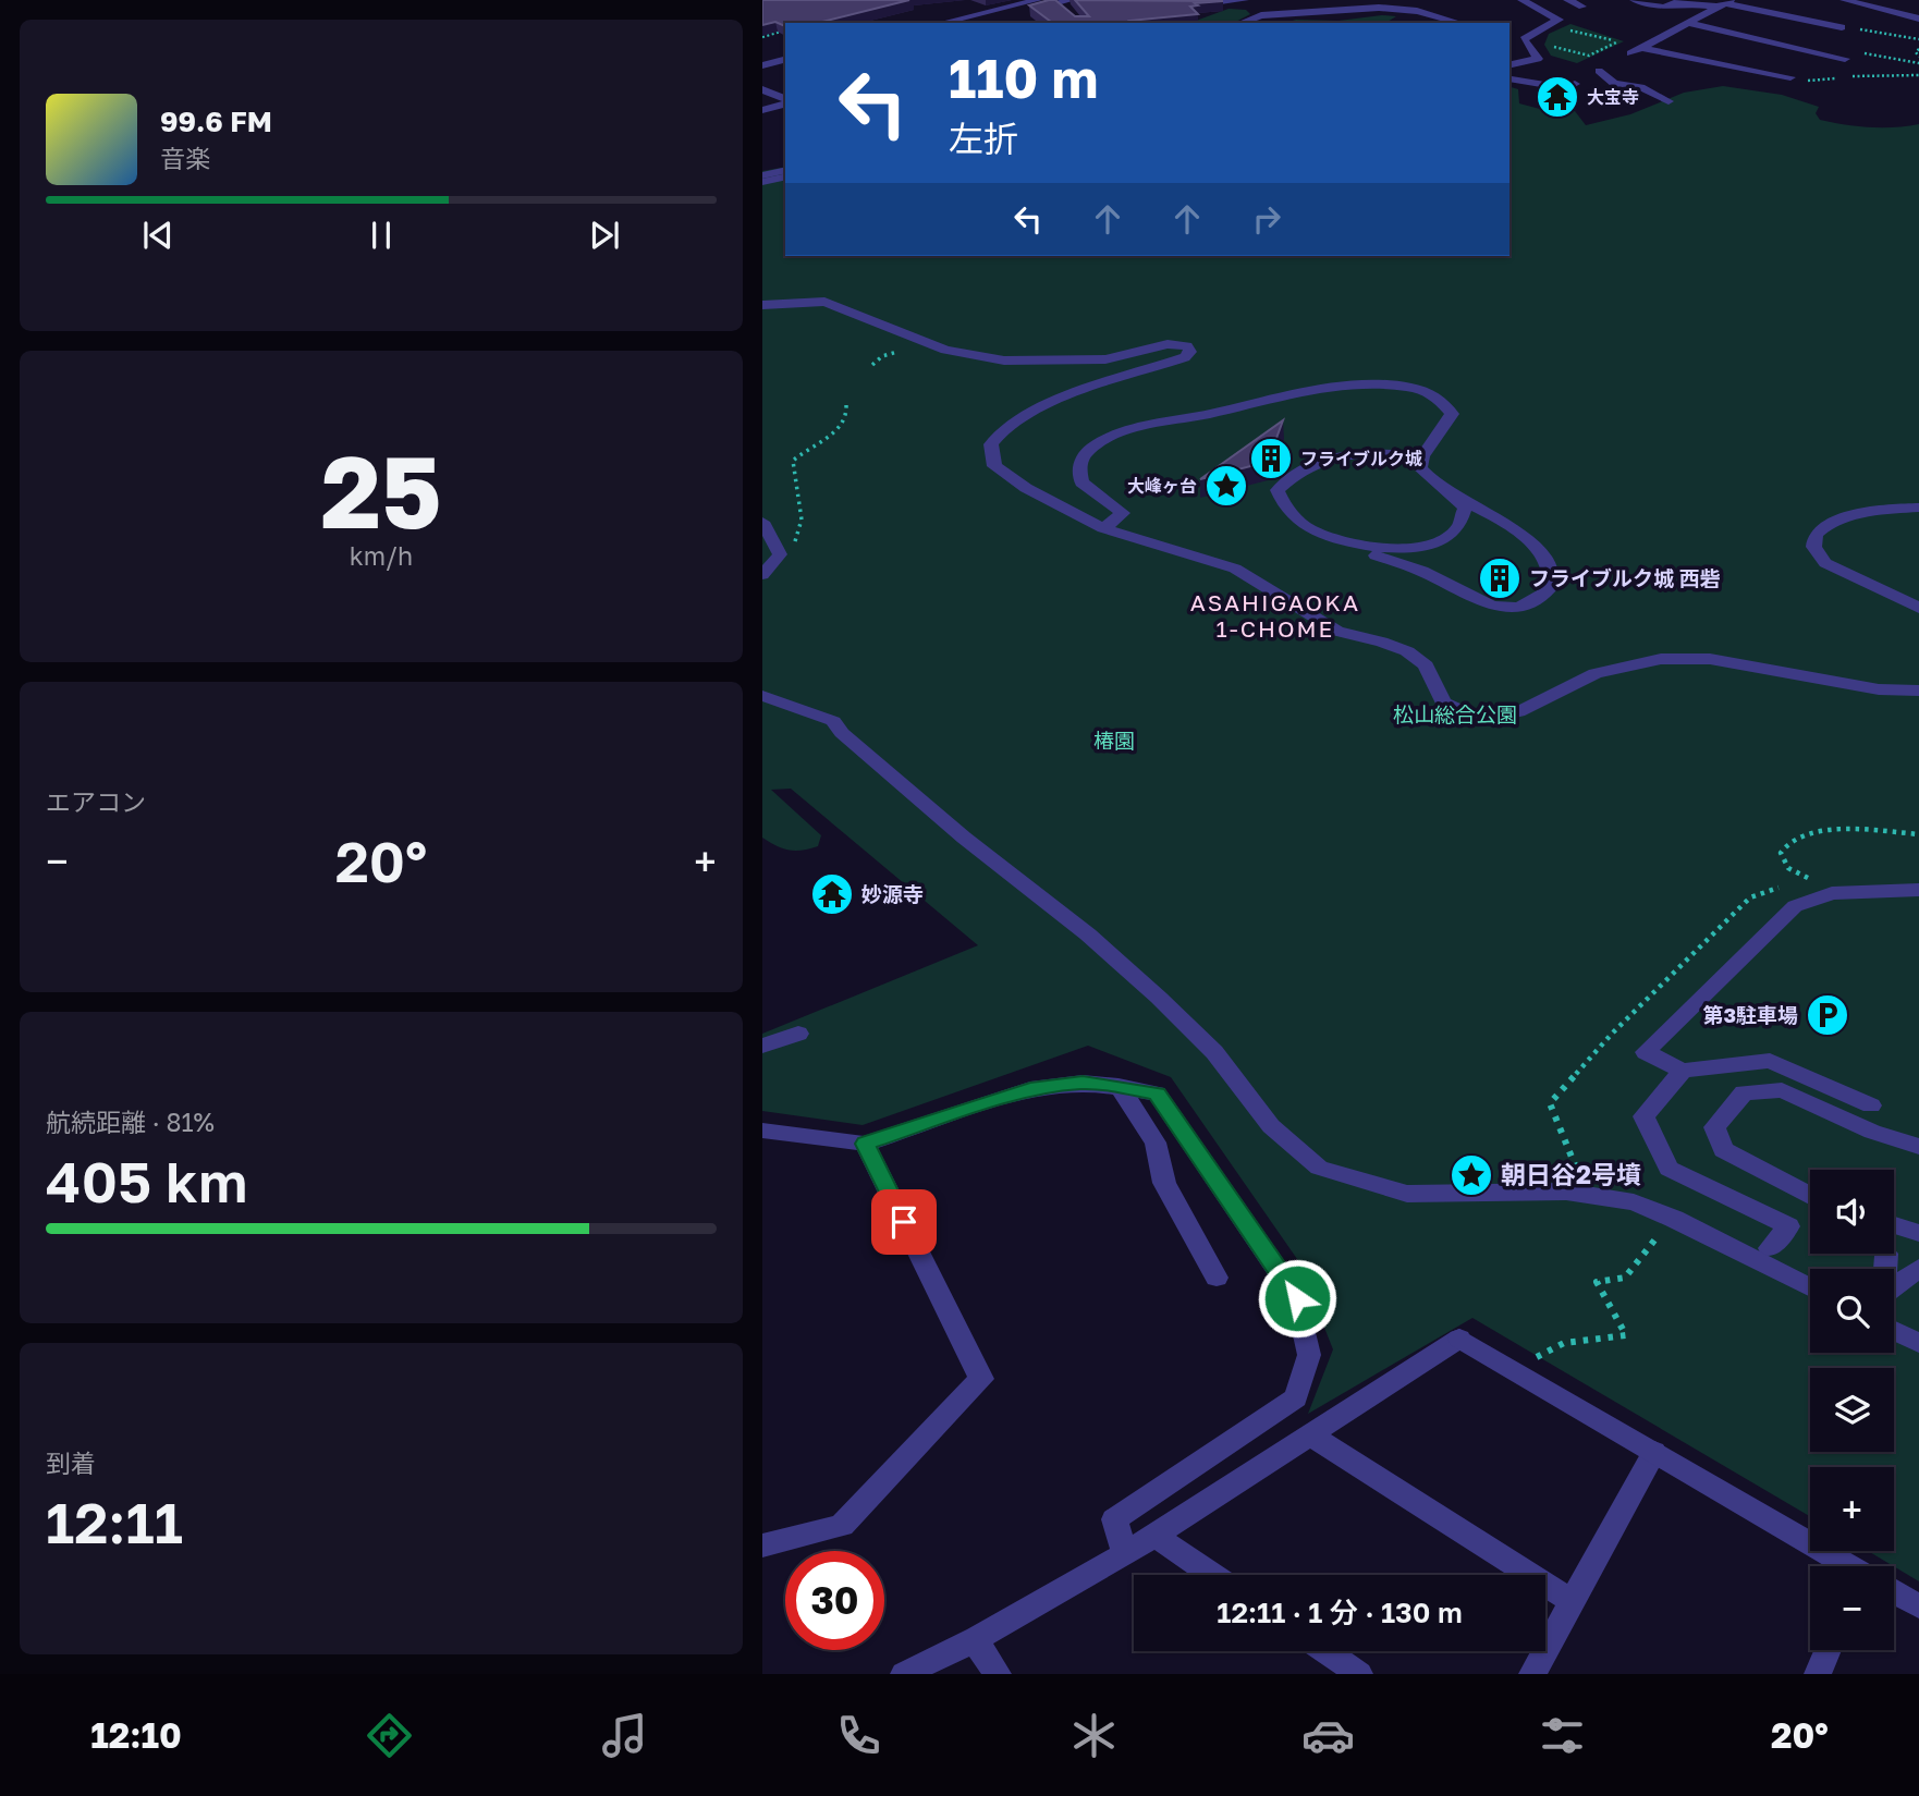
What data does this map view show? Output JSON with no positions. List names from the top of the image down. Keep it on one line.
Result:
{"districts":["ASAHIGAOKA 1-CHOME"],"parks":["松山総合公園","椿園"],"places":{"temple":["大宝寺","妙源寺"],"building":["フライブルク城","フライブルク城 西砦"],"place":["大峰ヶ台","朝日谷2号墳"],"parking":["第3駐車場"]},"page":{"turn":["110 m","左折"],"song":["99.6 FM","音楽"],"tile":[["25","km/h"],"エアコン",["航続距離 · 81%","405 km"],["到着","12:11"]],"heat":["−","20°","+"],"map_buttons":["+","−"],"limit":"30","trip":"12:11 · 1 分 · 130 m","tabs":["12:10","20°"]}}
